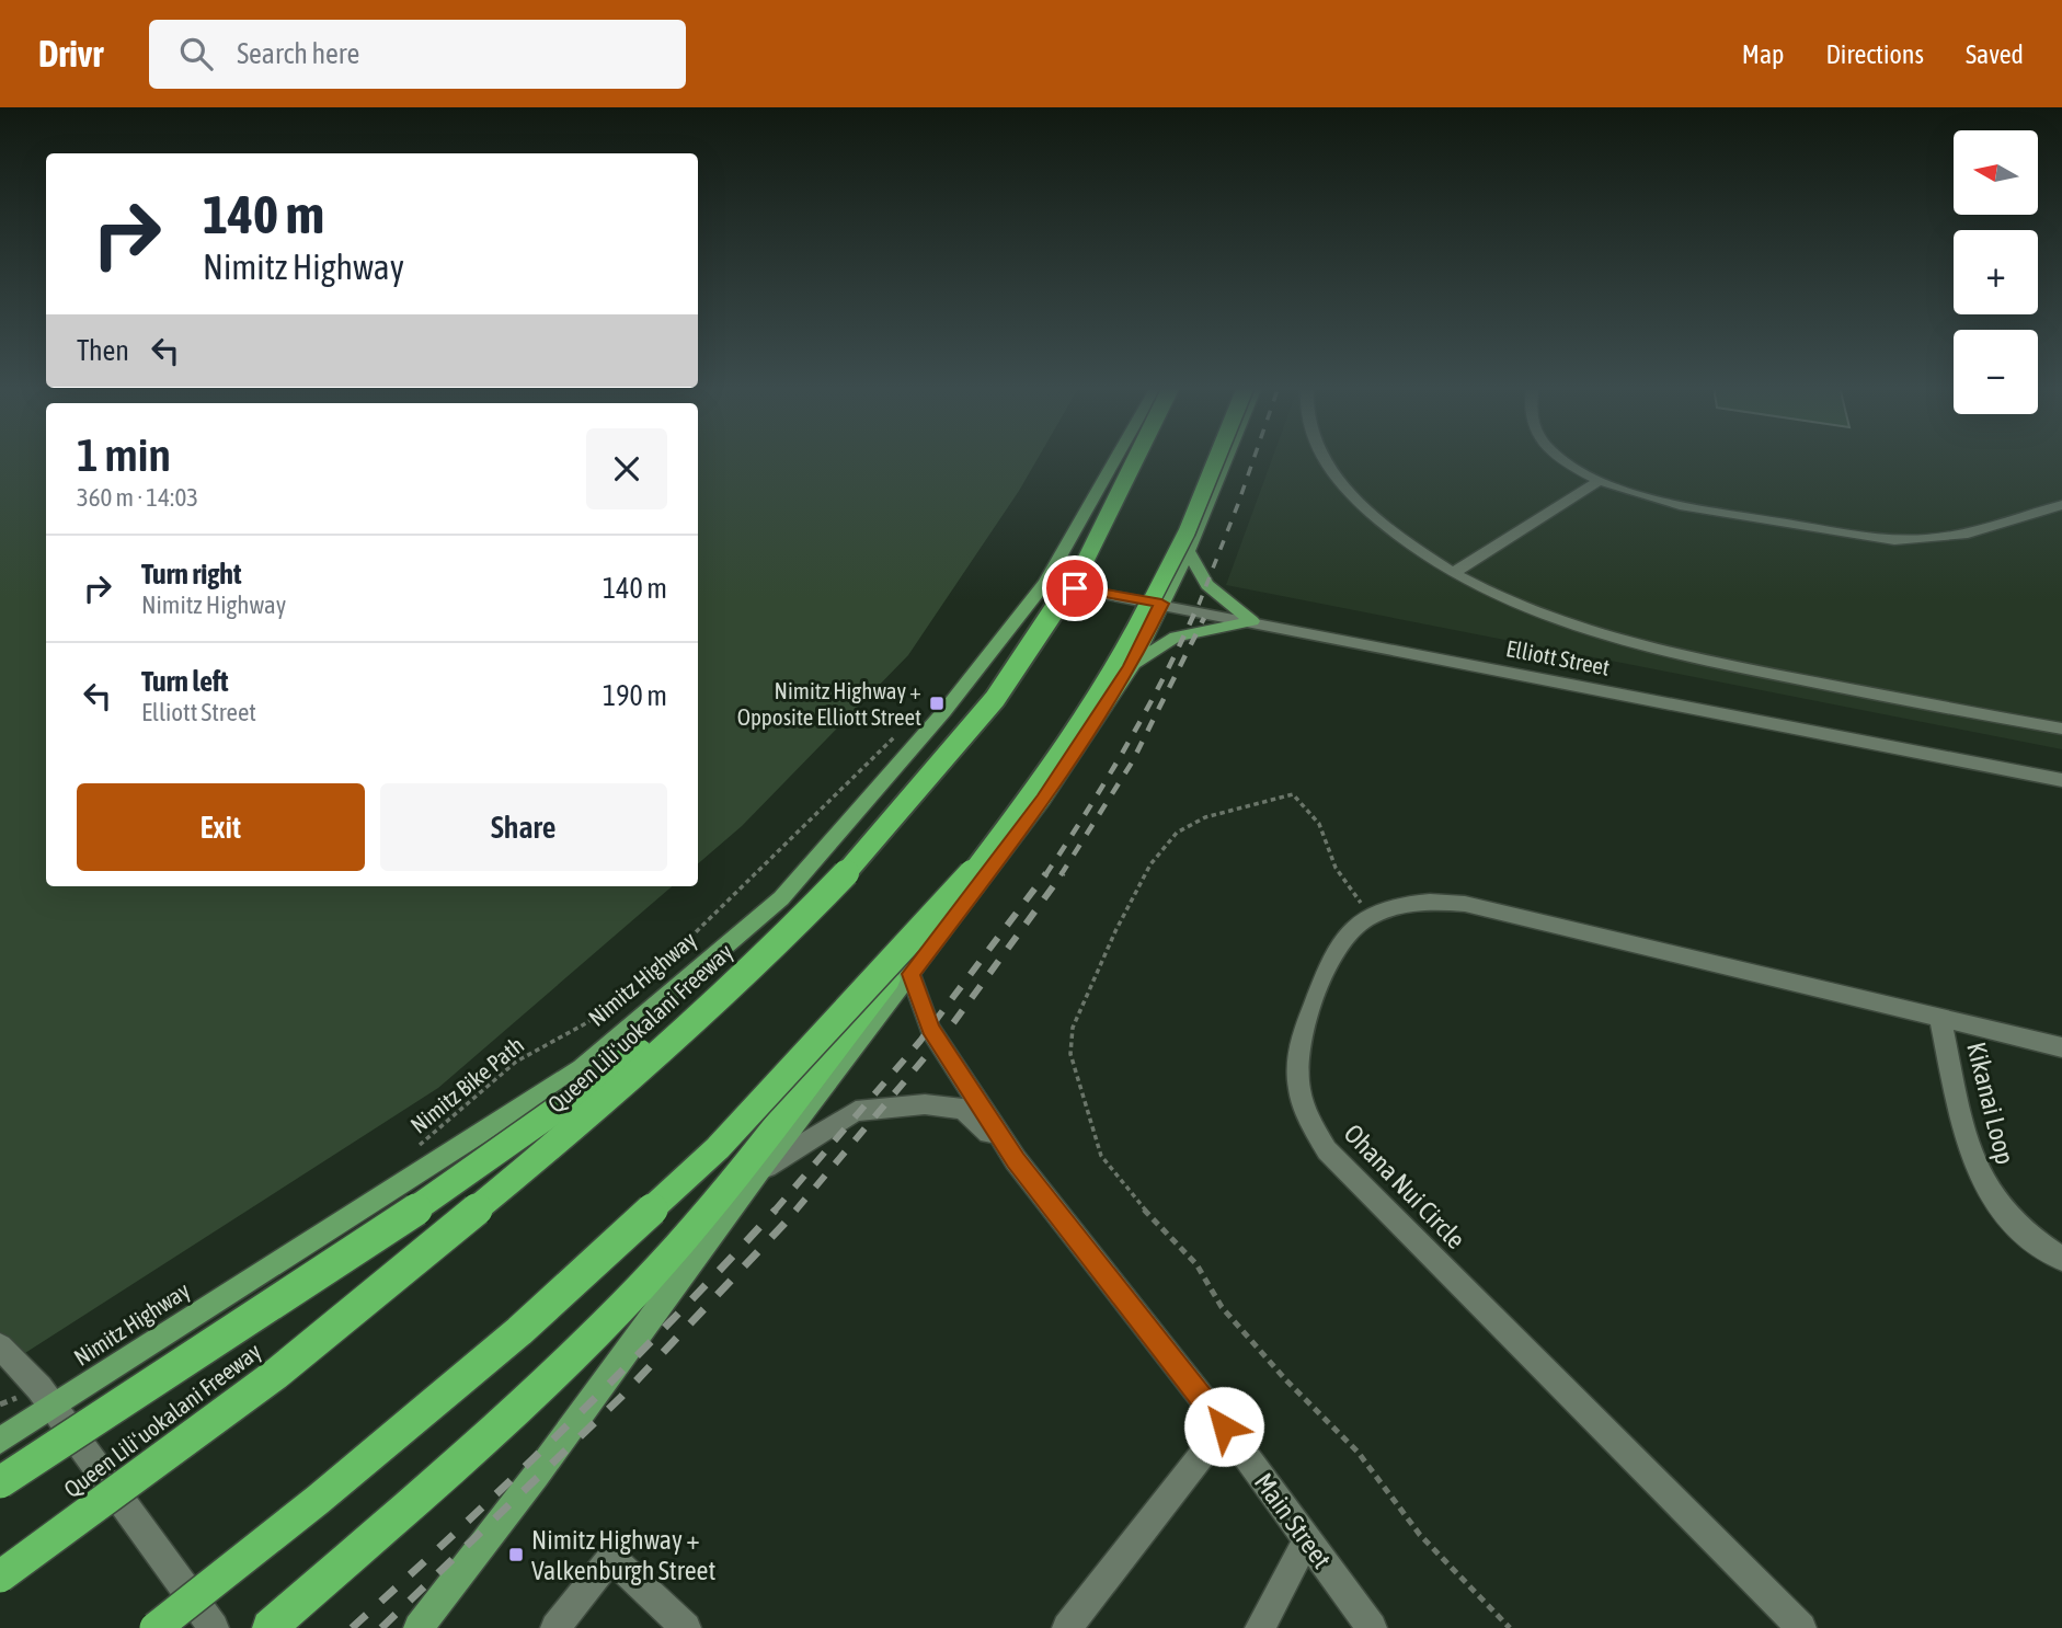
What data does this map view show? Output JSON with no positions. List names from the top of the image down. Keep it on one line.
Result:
{"streets":{"highway":["Queen Liliʻuokalani Freeway"],"main road":["Nimitz Highway"],"street":["Elliott Street","Kikanai Loop","Ohana Nui Circle","Main Street"],"path":["Nimitz Bike Path"]},"crossings":[["Elliott Street","Nimitz Highway"],["Kikanai Loop","Ohana Nui Circle"]],"places":{"transit":["Nimitz Highway + Opposite Elliott Street","Nimitz Highway + Valkenburgh Street"]},"north":"left","page":{"header":"Drivr","search":"Search here","nav":["Map","Directions","Saved"],"map_buttons":["+","−"],"turn":["140 m","Nimitz Highway"],"then":"Then","heading":["1 min","360 m · 14:03"],"list":[{"name":"Turn right","note":"Nimitz Highway","value":"140 m"},{"name":"Turn left","note":"Elliott Street","value":"190 m"}],"buttons":["Exit","Share"]}}
